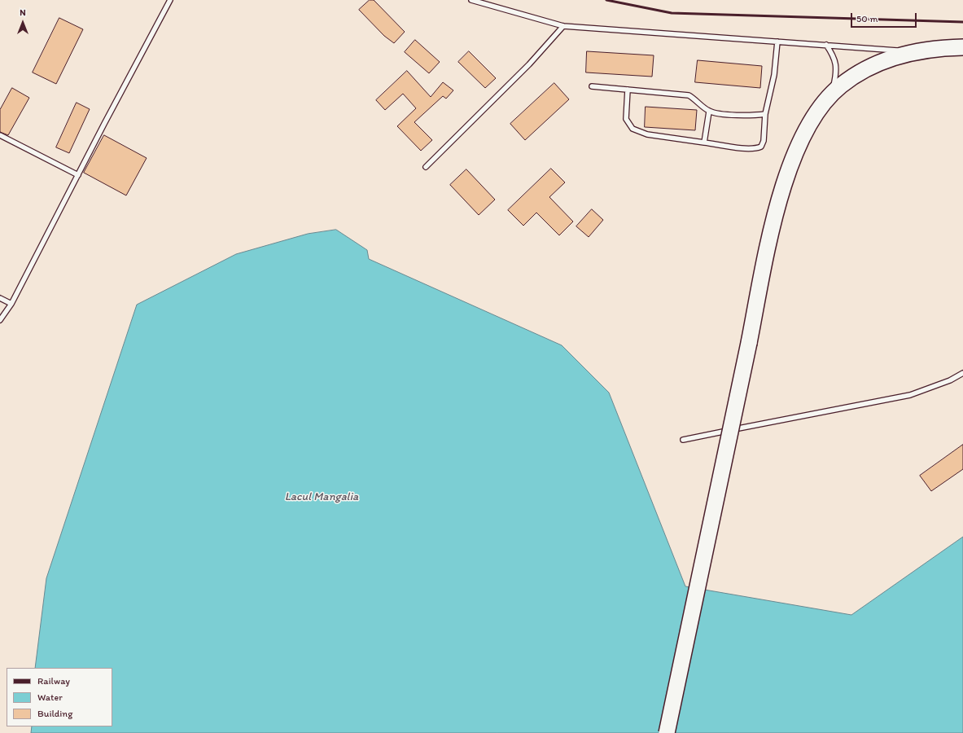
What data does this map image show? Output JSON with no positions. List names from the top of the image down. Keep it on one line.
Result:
{"water":["Lacul Mangalia"],"legend":["Railway","Water","Building"],"scale_bar":"50 m","north":"top"}
